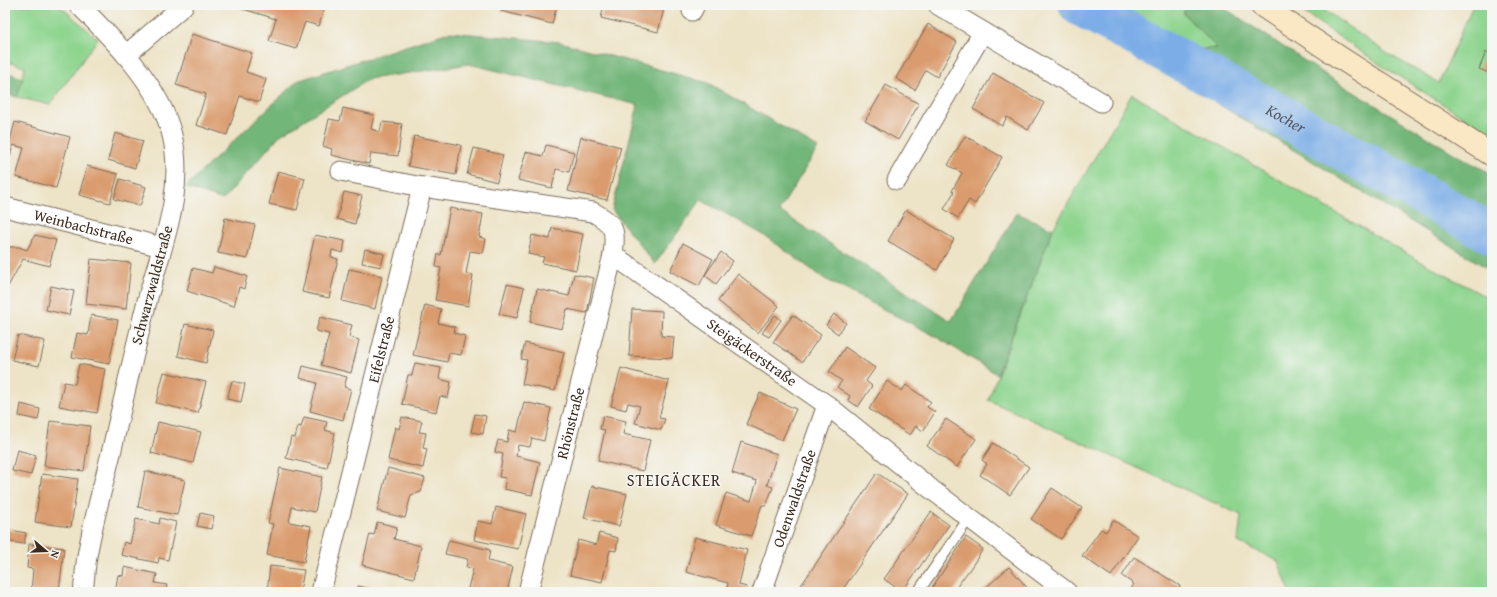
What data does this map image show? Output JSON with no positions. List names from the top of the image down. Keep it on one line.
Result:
{"streets":{"street":["Weinbachstraße","Schwarzwaldstraße","Eifelstraße","Steigäckerstraße","Rhönstraße","Odenwaldstraße"]},"crossings":[["Weinbachstraße","Schwarzwaldstraße"],["Steigäckerstraße","Rhönstraße"],["Steigäckerstraße","Odenwaldstraße"]],"districts":["STEIGÄCKER"],"water":["Kocher"],"north":"right"}
